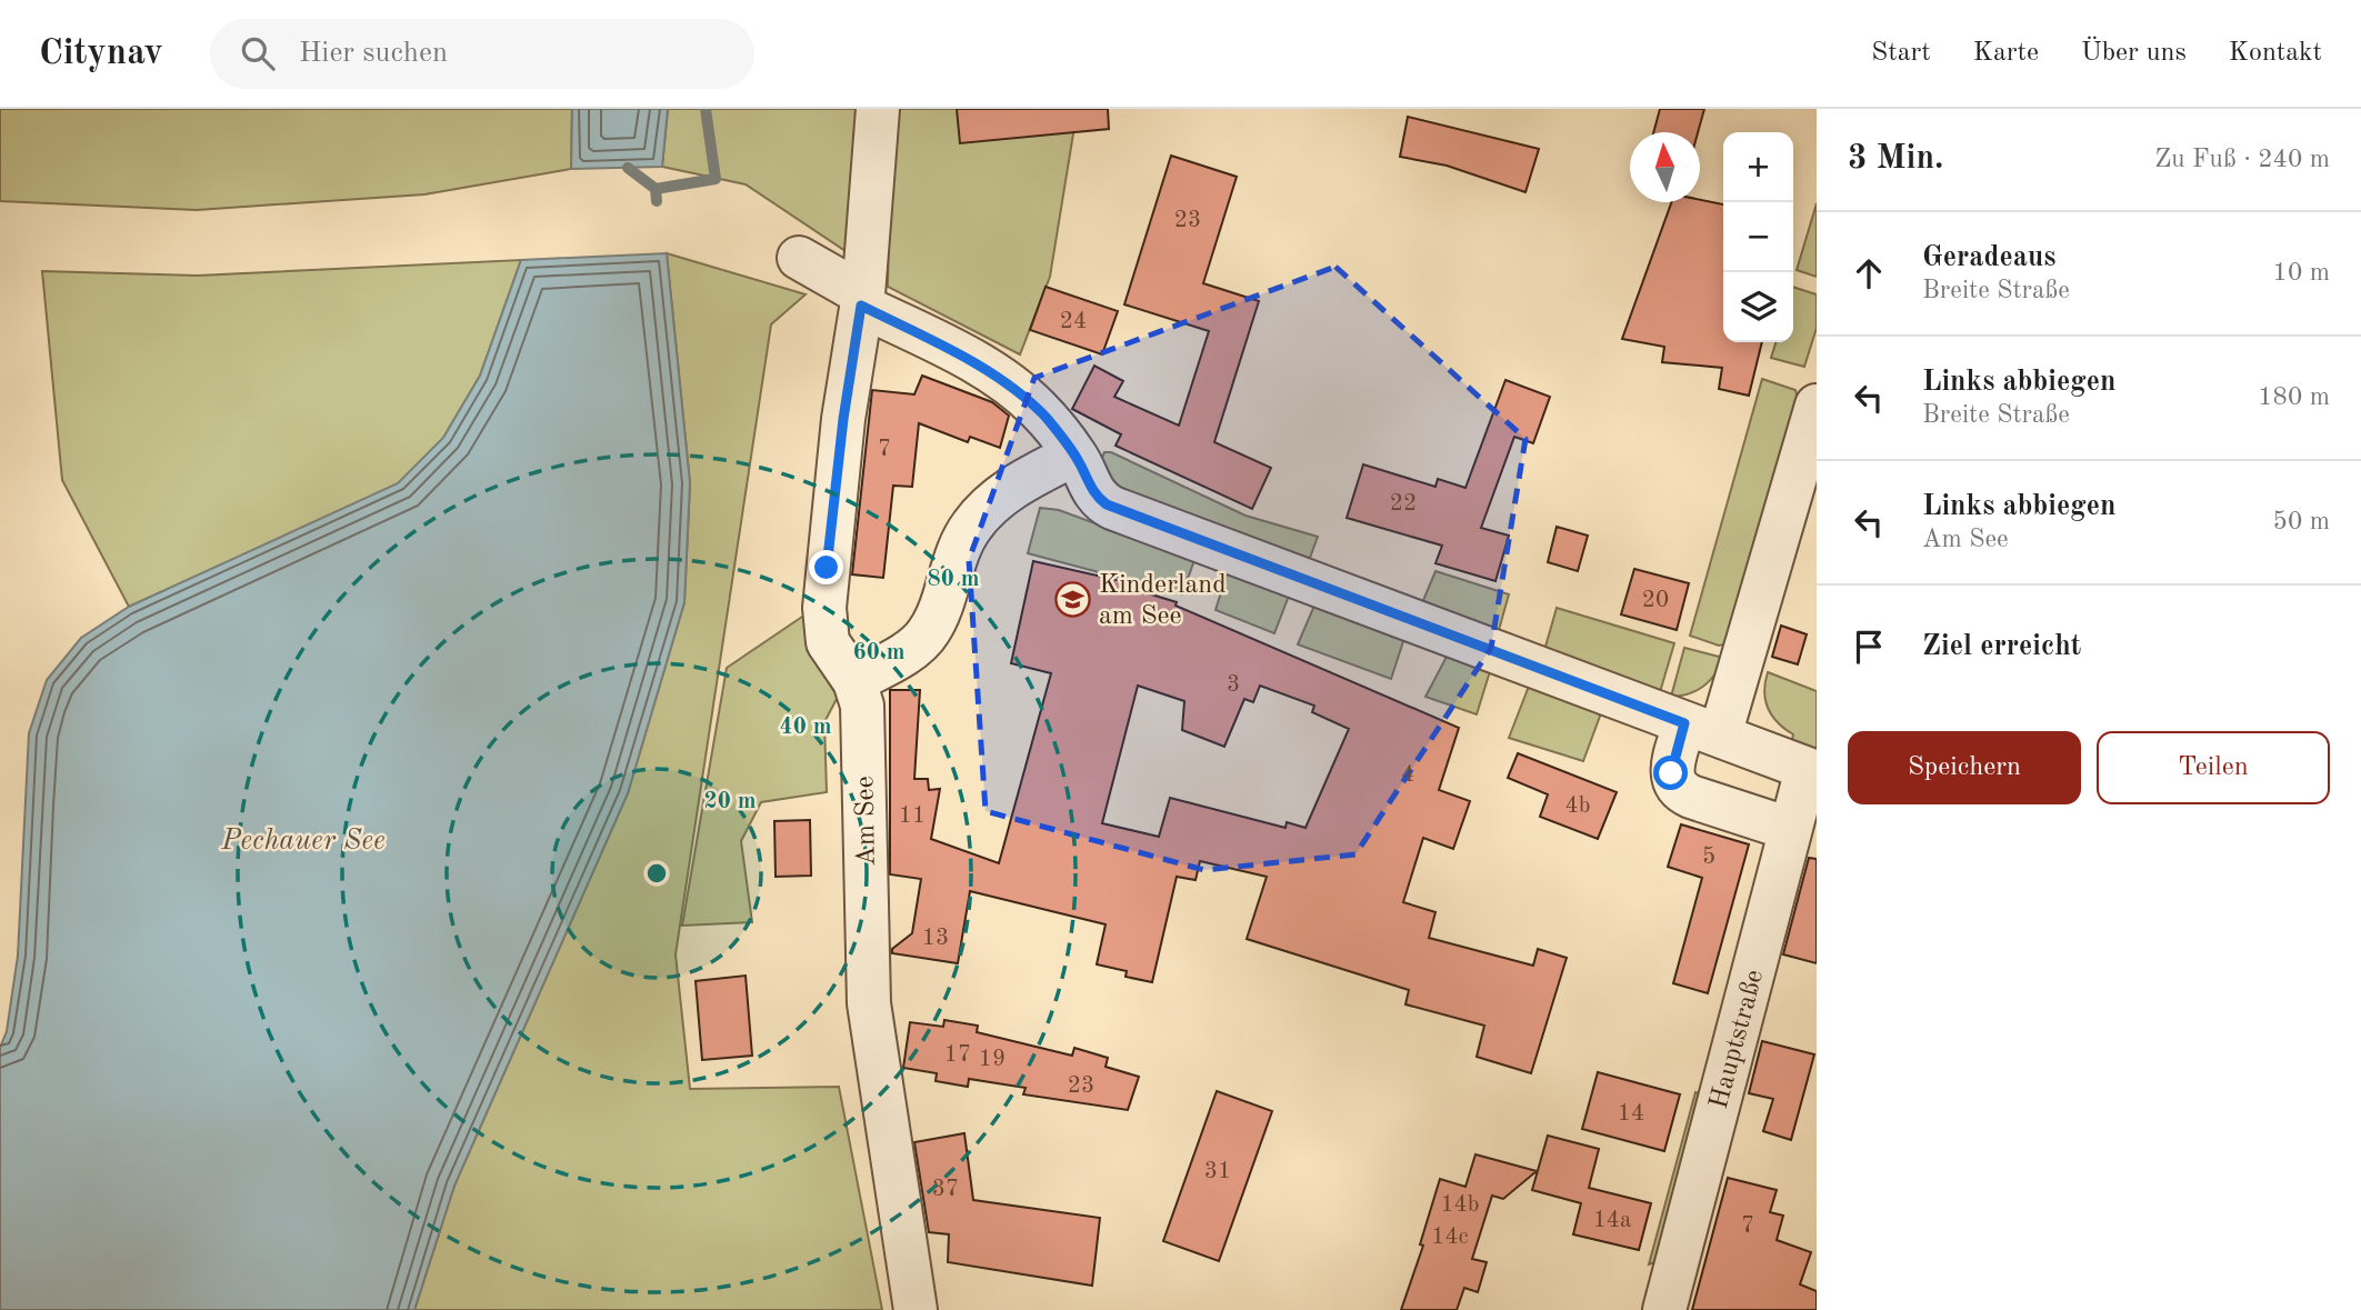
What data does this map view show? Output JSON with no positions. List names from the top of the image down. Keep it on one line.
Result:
{"streets":{"street":["Am See","Hauptstraße"]},"water":["Pechauer See"],"places":{"school or university":["Kinderland am See"]},"house_numbers":["23","24","7","22","20","3","4","4b","11","5","13","17","19","23","14","31","37","14b","14a","7","14c"],"north":"top","page":{"header":"Citynav","search":"Hier suchen","nav":["Start","Karte","Über uns","Kontakt"],"heading":["3 Min.","Zu Fuß · 240 m"],"map_buttons":["+","−"],"list":[["Geradeaus","Breite Straße","10 m"],["Links abbiegen","Breite Straße","180 m"],["Links abbiegen","Am See","50 m"],"Ziel erreicht"],"buttons":["Speichern","Teilen"]},"rings":["80 m","60 m","40 m","20 m"]}
